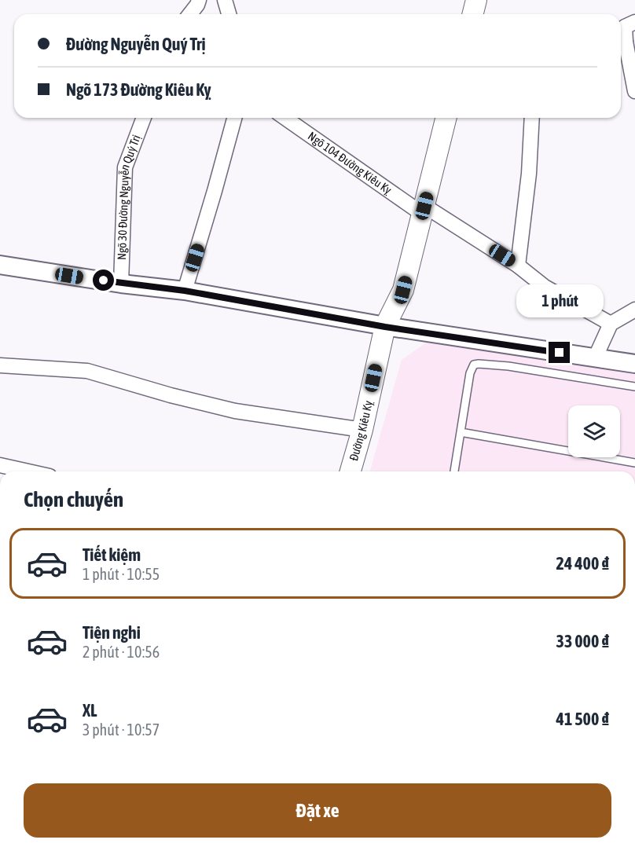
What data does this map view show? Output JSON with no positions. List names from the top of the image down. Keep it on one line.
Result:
{"streets":{"main road":["Đường Kiêu Kỵ"],"street":["Ngõ 104 Đường Kiêu Kỵ","Ngõ 30 Đường Nguyễn Quý Trị"]},"crossings":[["Ngõ 104 Đường Kiêu Kỵ","Đường Kiêu Kỵ"]],"page":{"banner":["Đường Nguyễn Quý Trị","Ngõ 173 Đường Kiêu Kỵ"],"bubble":"1 phút","heading":"Chọn chuyến","list":[{"name":"Tiết kiệm","note":"1 phút · 10:55","value":"24 400 ₫"},{"name":"Tiện nghi","note":"2 phút · 10:56","value":"33 000 ₫"},{"name":"XL","note":"3 phút · 10:57","value":"41 500 ₫"}],"buttons":"Đặt xe"}}
